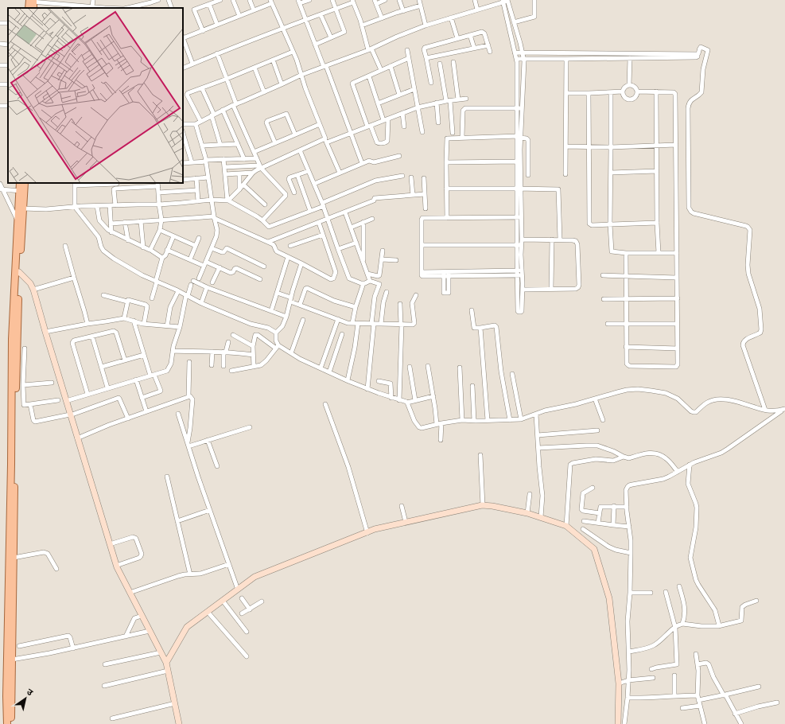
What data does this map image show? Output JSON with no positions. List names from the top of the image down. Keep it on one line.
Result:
{"north":"top right"}
